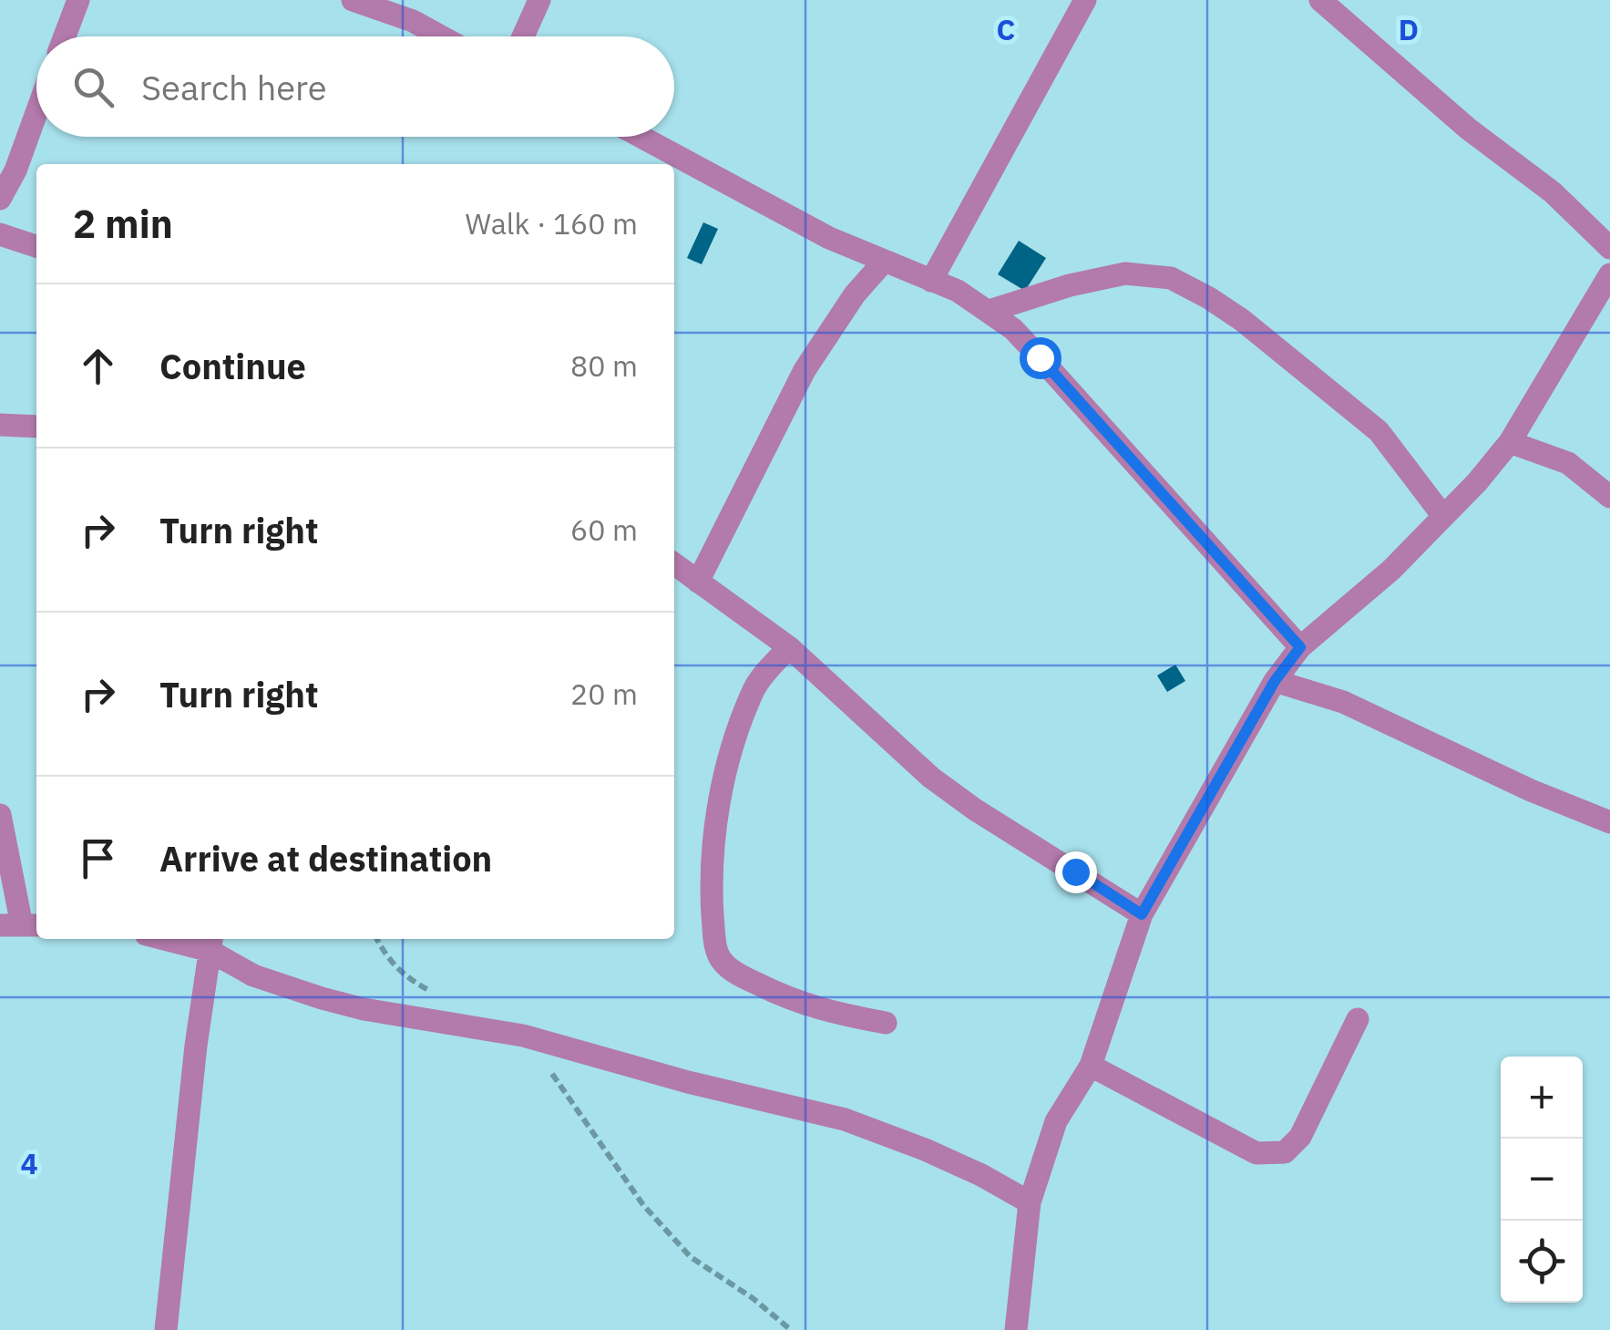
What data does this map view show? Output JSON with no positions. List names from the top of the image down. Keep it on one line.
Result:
{"page":{"search":"Search here","heading":["2 min","Walk · 160 m"],"list":[["Continue","80 m"],["Turn right","60 m"],["Turn right","20 m"],"Arrive at destination"],"map_buttons":["+","−"]},"grid":{"columns":["C","D"],"rows":["4"]}}
